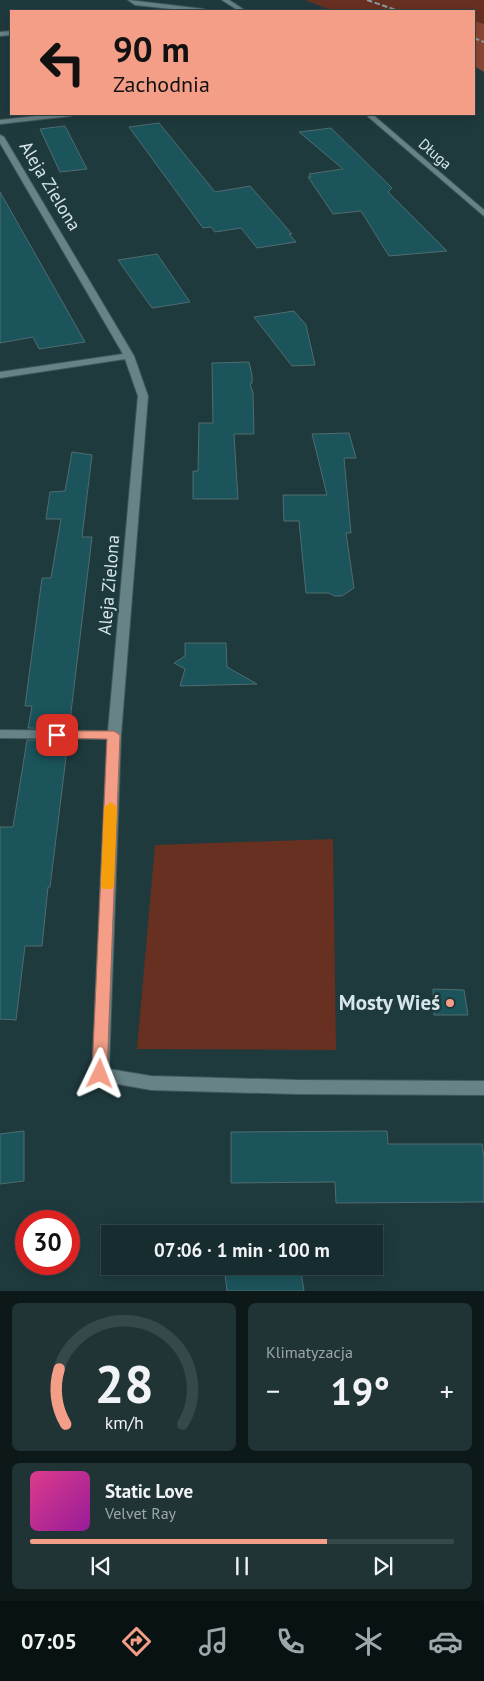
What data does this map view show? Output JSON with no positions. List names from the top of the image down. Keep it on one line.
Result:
{"streets":{"street":["Długa","Aleja Zielona"]},"places":["Mosty Wieś"],"page":{"turn":["90 m","Zachodnia"],"limit":"30","trip":"07:06 · 1 min · 100 m","tile":"Klimatyzacja","heat":["−","19°","+"],"song":["Static Love","Velvet Ray"],"tabs":"07:05","gauge":["28","km/h"]}}
